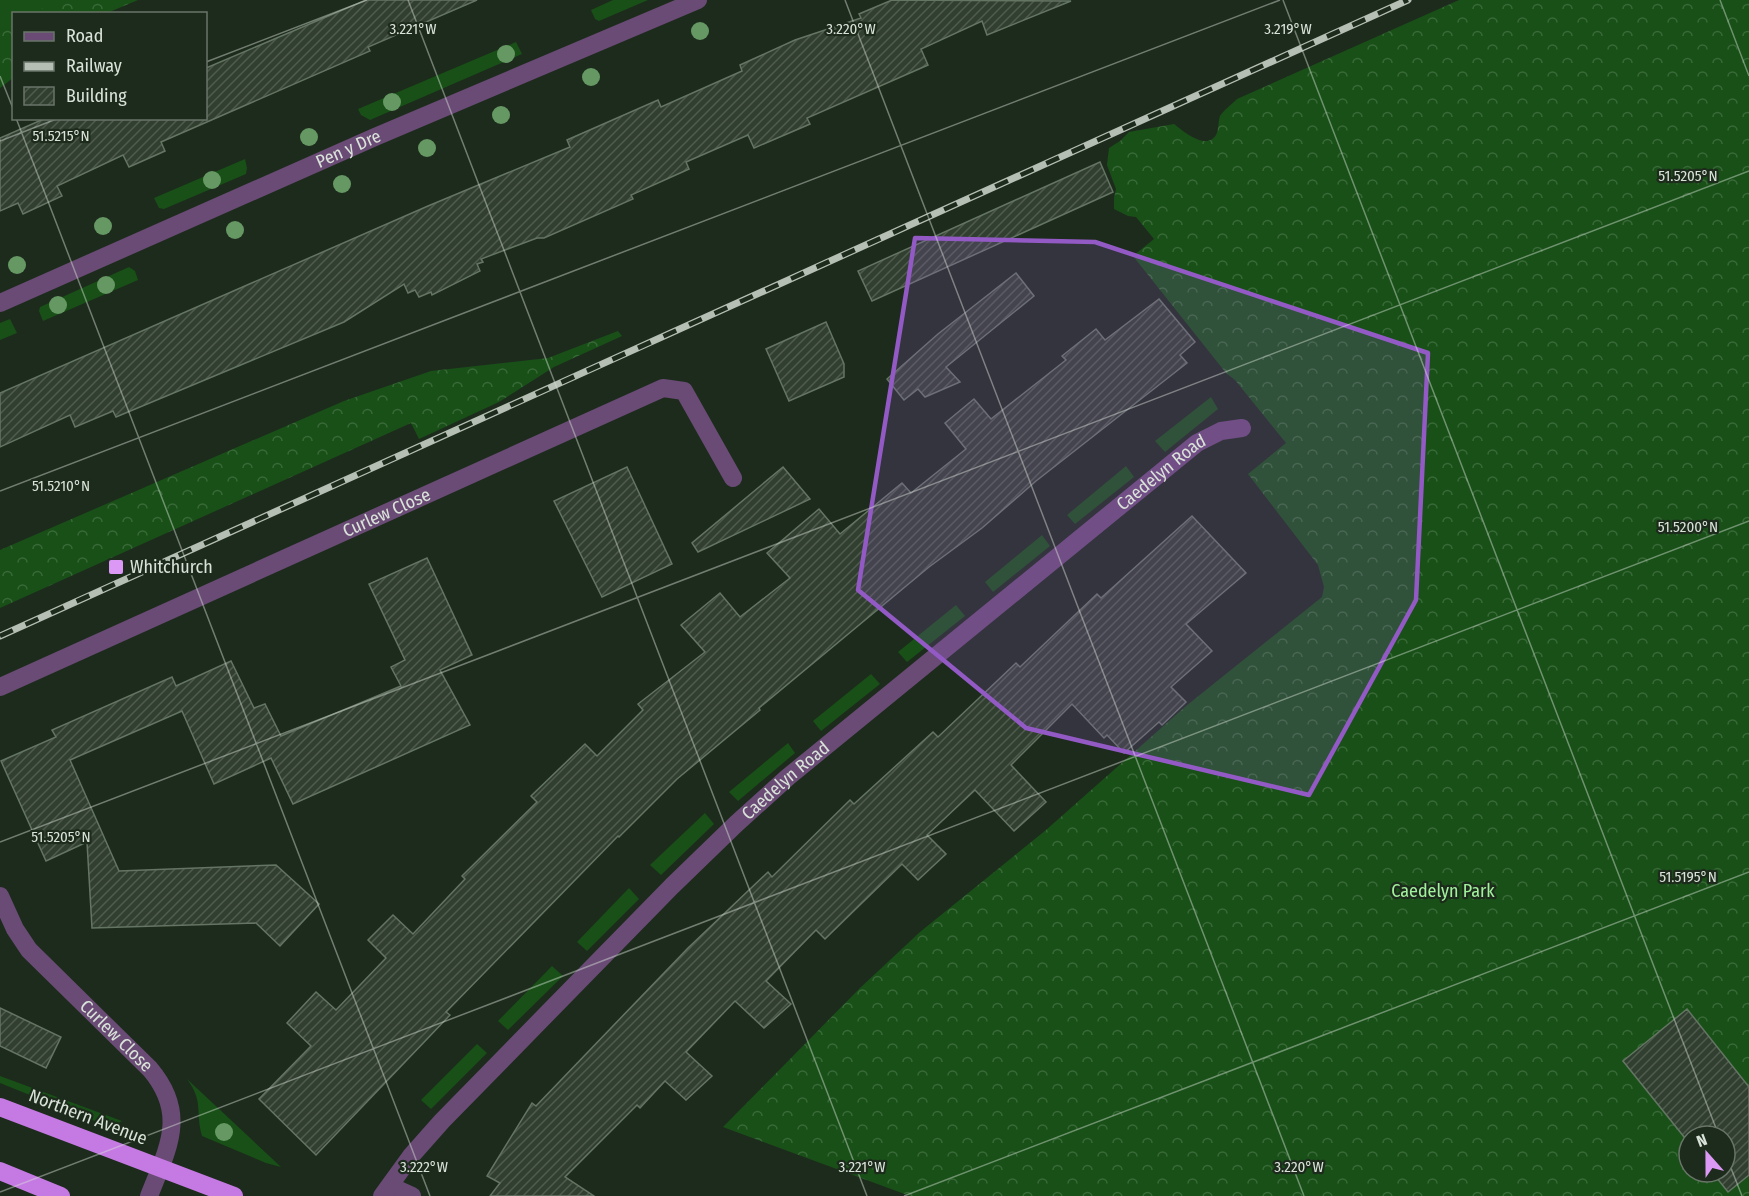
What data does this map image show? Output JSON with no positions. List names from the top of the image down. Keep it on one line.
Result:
{"streets":{"highway":["Northern Avenue"],"street":["Pen y Dre","Caedelyn Road","Curlew Close"]},"crossings":[["Curlew Close","Northern Avenue"]],"parks":["Caedelyn Park"],"places":{"transit":["Whitchurch"]},"legend":["Road","Railway","Building"],"north":"top","coordinates":["3.221°W","3.220°W","3.219°W","51.5215°N","51.5205°N","51.5210°N","51.5200°N","51.5195°N","3.222°W"]}
